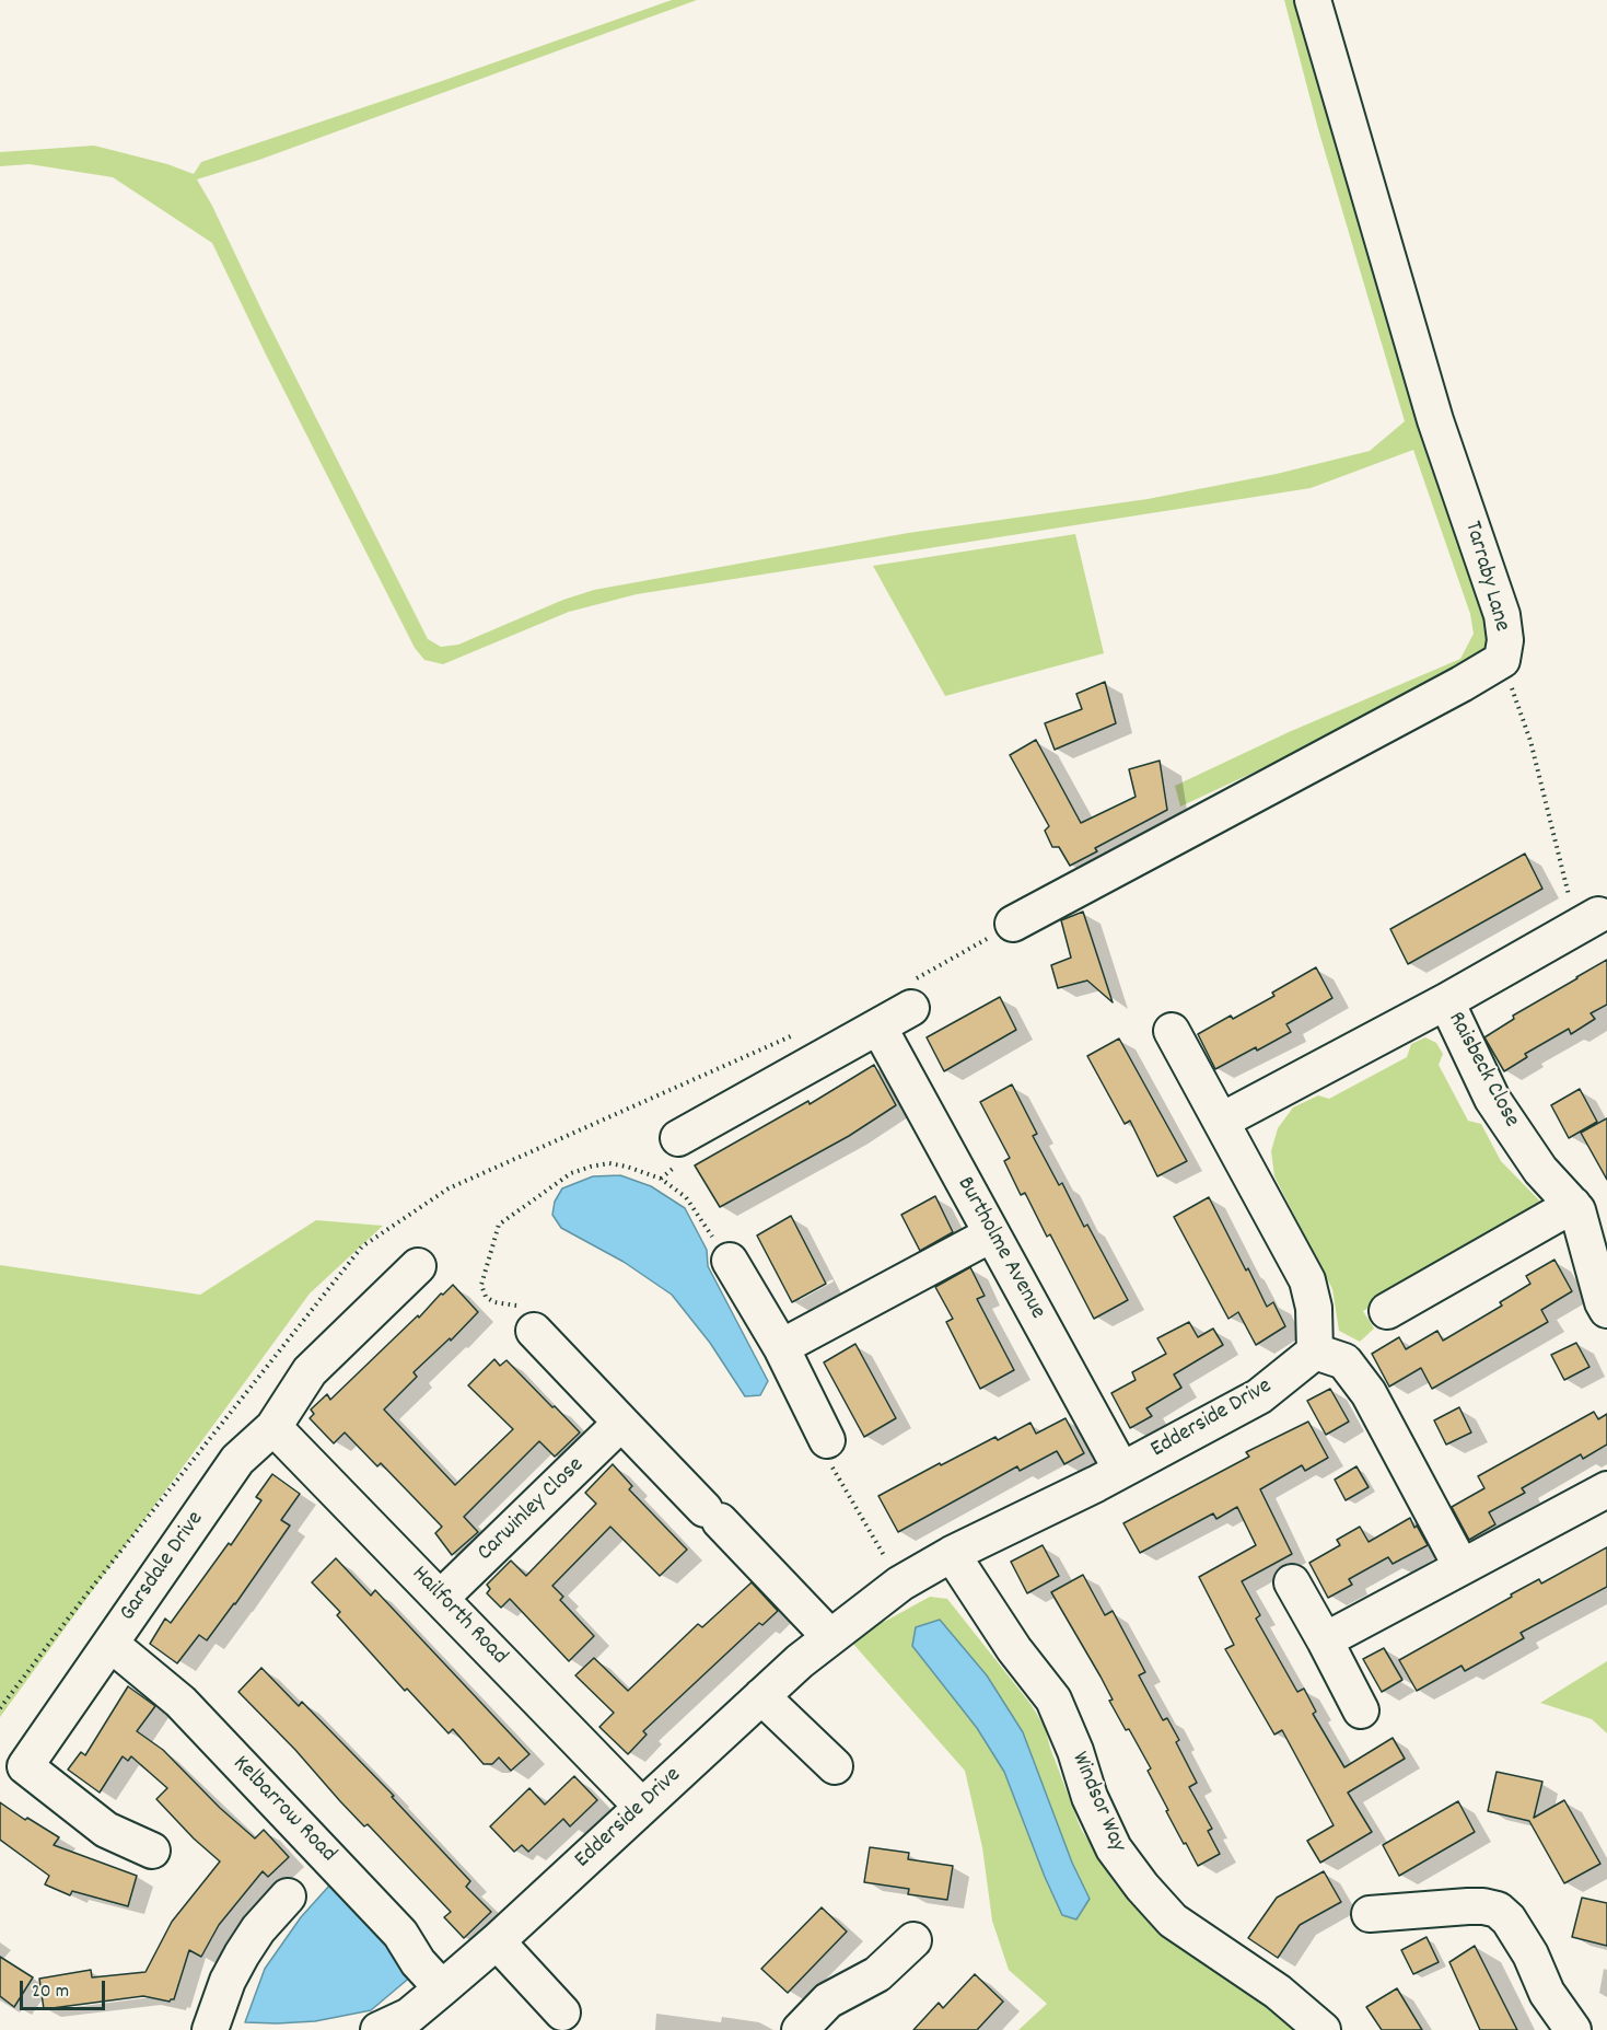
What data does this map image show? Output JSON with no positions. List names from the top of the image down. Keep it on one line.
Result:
{"streets":{"street":["Tarraby Lane","Raisbeck Close","Burtholme Avenue","Edderside Drive","Carwinley Close","Garsdale Drive","Hailforth Road","Windsor Way","Kelbarrow Road"]},"crossings":[["Burtholme Avenue","Edderside Drive"],["Edderside Drive","Hailforth Road"],["Edderside Drive","Windsor Way"],["Edderside Drive","Kelbarrow Road"],["Carwinley Close","Hailforth Road"],["Garsdale Drive","Hailforth Road"],["Garsdale Drive","Kelbarrow Road"]],"scale_bar":"20 m"}
